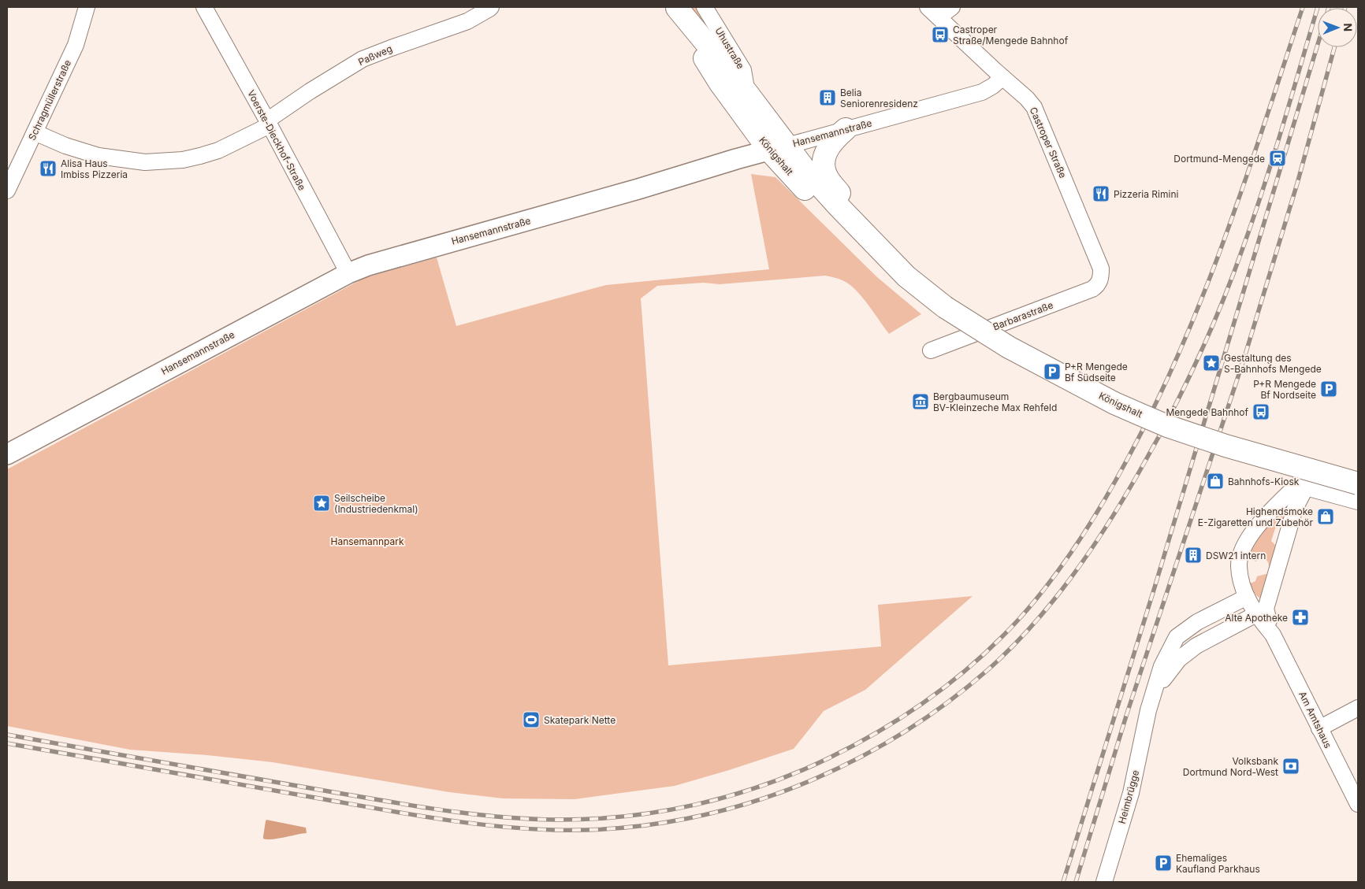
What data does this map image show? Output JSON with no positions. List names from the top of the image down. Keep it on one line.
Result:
{"streets":{"main road":["Königshalt"],"street":["Uhustraße","Paßweg","Schragmüllerstraße","Hansemannstraße","Voerste-Dieckhof-Straße","Castroper Straße","Barbarastraße","Am Amtshaus","Heimbrügge"]},"crossings":[["Uhustraße","Königshalt"],["Paßweg","Schragmüllerstraße"],["Paßweg","Voerste-Dieckhof-Straße"],["Hansemannstraße","Voerste-Dieckhof-Straße"],["Hansemannstraße","Castroper Straße"],["Hansemannstraße","Königshalt"],["Castroper Straße","Barbarastraße"],["Am Amtshaus","Heimbrügge"]],"parks":["Hansemannpark"],"places":{"bus stop":["Castroper Straße/Mengede Bahnhof","Mengede Bahnhof"],"building":["Belia Seniorenresidenz","DSW21 intern"],"station":["Dortmund-Mengede"],"restaurant":["Alisa Haus Imbiss Pizzeria","Pizzeria Rimini"],"place":["Gestaltung des S-Bahnhofs Mengede","Seilscheibe (Industriedenkmal)"],"parking":["P+R Mengede Bf Südseite","P+R Mengede Bf Nordseite","Ehemaliges Kaufland Parkhaus"],"museum":["Bergbaumuseum BV-Kleinzeche Max Rehfeld"],"shop":["Bahnhofs-Kiosk","Highendsmoke E-Zigaretten und Zubehör"],"pharmacy":["Alte Apotheke"],"sports":["Skatepark Nette"],"bank":["Volksbank Dortmund Nord-West"]},"north":"right"}
